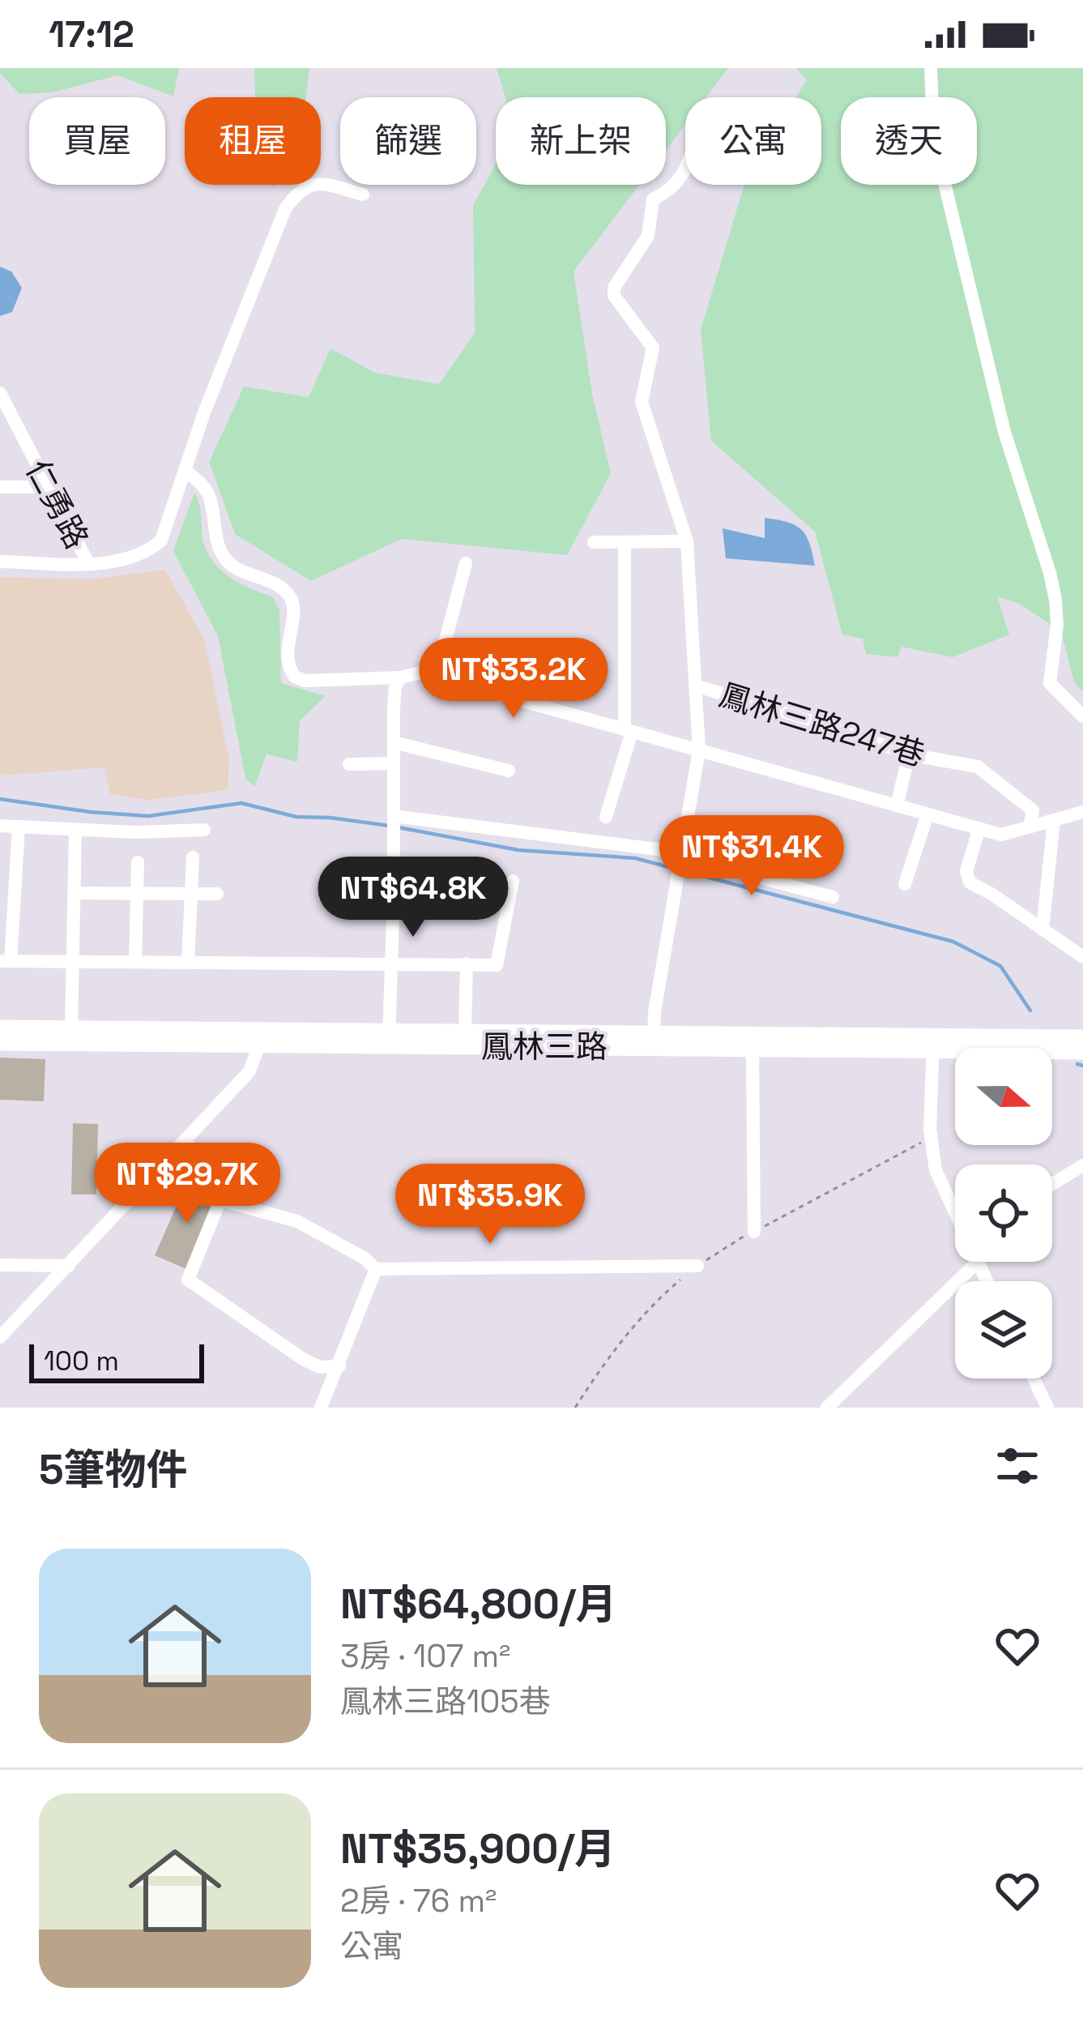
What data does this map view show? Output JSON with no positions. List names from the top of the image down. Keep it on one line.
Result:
{"streets":{"main road":["鳳林三路"],"street":["仁勇路","鳳林三路247巷"]},"scale_bar":"100 m","north":"right","page":{"status":"17:12","chip":["買屋","租屋","篩選","新上架","公寓","透天"],"price":["NT$33.2K","NT$31.4K","NT$64.8K","NT$29.7K","NT$35.9K"],"scale":"100 m","heading":"5筆物件","list":[{"name":"NT$64,800/月","note":"3房 · 107 m² · 鳳林三路105巷"},{"name":"NT$35,900/月","note":"2房 · 76 m² · 公寓"}]}}
